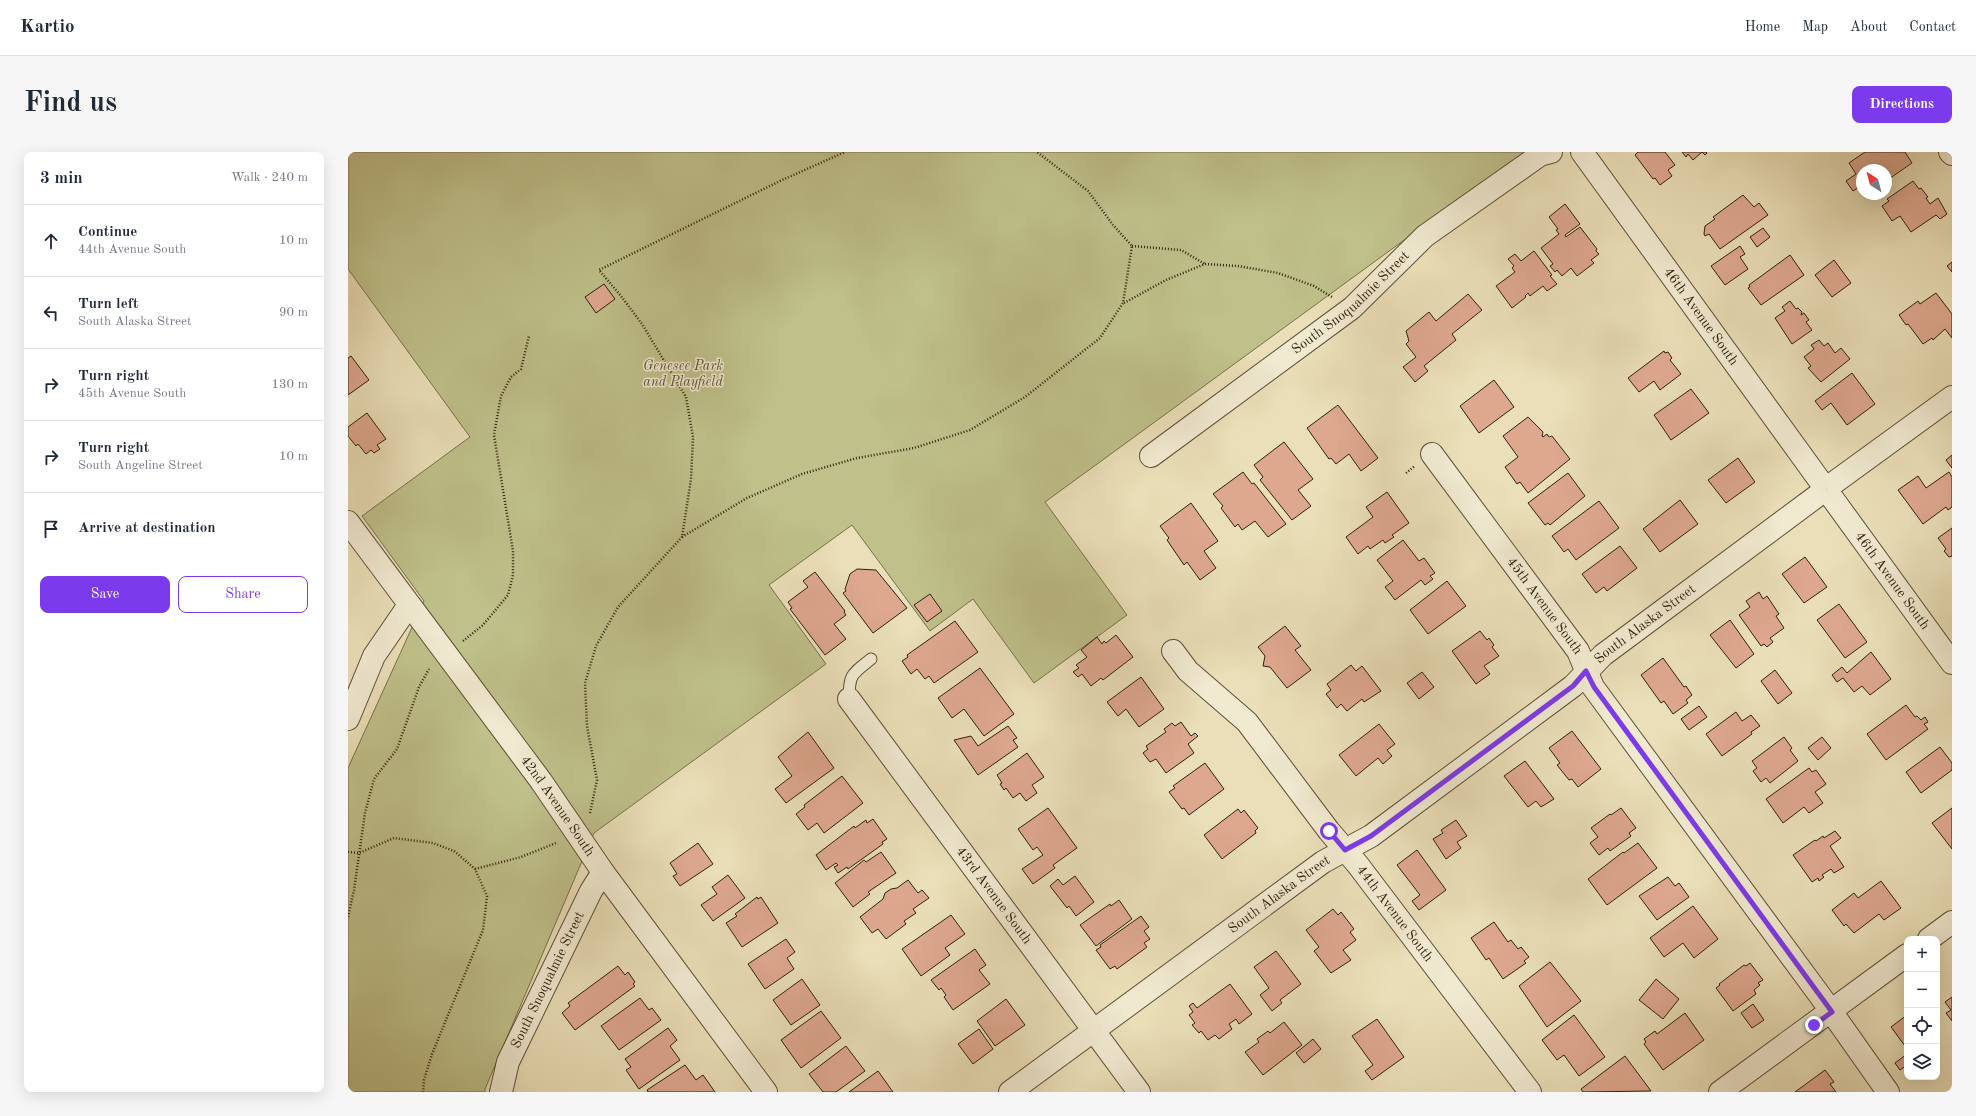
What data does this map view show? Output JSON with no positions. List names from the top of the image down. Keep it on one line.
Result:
{"streets":{"street":["South Snoqualmie Street","46th Avenue South","45th Avenue South","South Alaska Street","42nd Avenue South","43rd Avenue South","44th Avenue South"]},"crossings":[["South Snoqualmie Street","42nd Avenue South"],["46th Avenue South","South Alaska Street"],["45th Avenue South","South Alaska Street"],["South Alaska Street","43rd Avenue South"],["South Alaska Street","44th Avenue South"]],"parks":["Genesee Park and Playfield"],"north":"top left","page":{"header":"Kartio","nav":["Home","Map","About","Contact"],"buttons":["Directions",["Save","Share"]],"title":"Find us","heading":["3 min","Walk · 240 m"],"list":[["Continue","44th Avenue South","10 m"],["Turn left","South Alaska Street","90 m"],["Turn right","45th Avenue South","130 m"],["Turn right","South Angeline Street","10 m"],"Arrive at destination"],"map_buttons":["+","−"]}}
